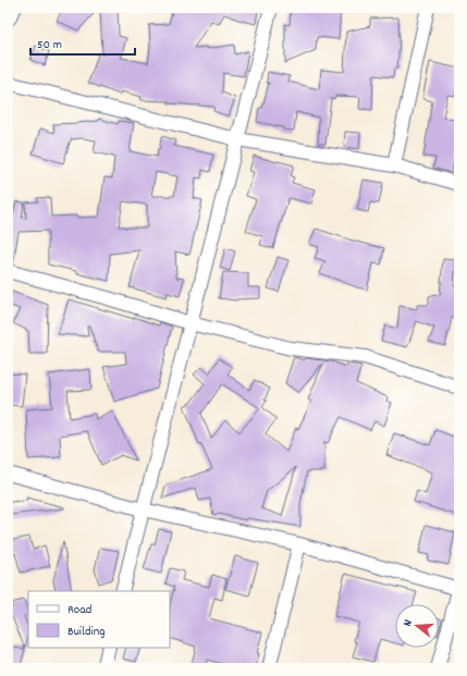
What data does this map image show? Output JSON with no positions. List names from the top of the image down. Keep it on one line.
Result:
{"legend":["Road","Building"],"scale_bar":"50 m","north":"left"}
